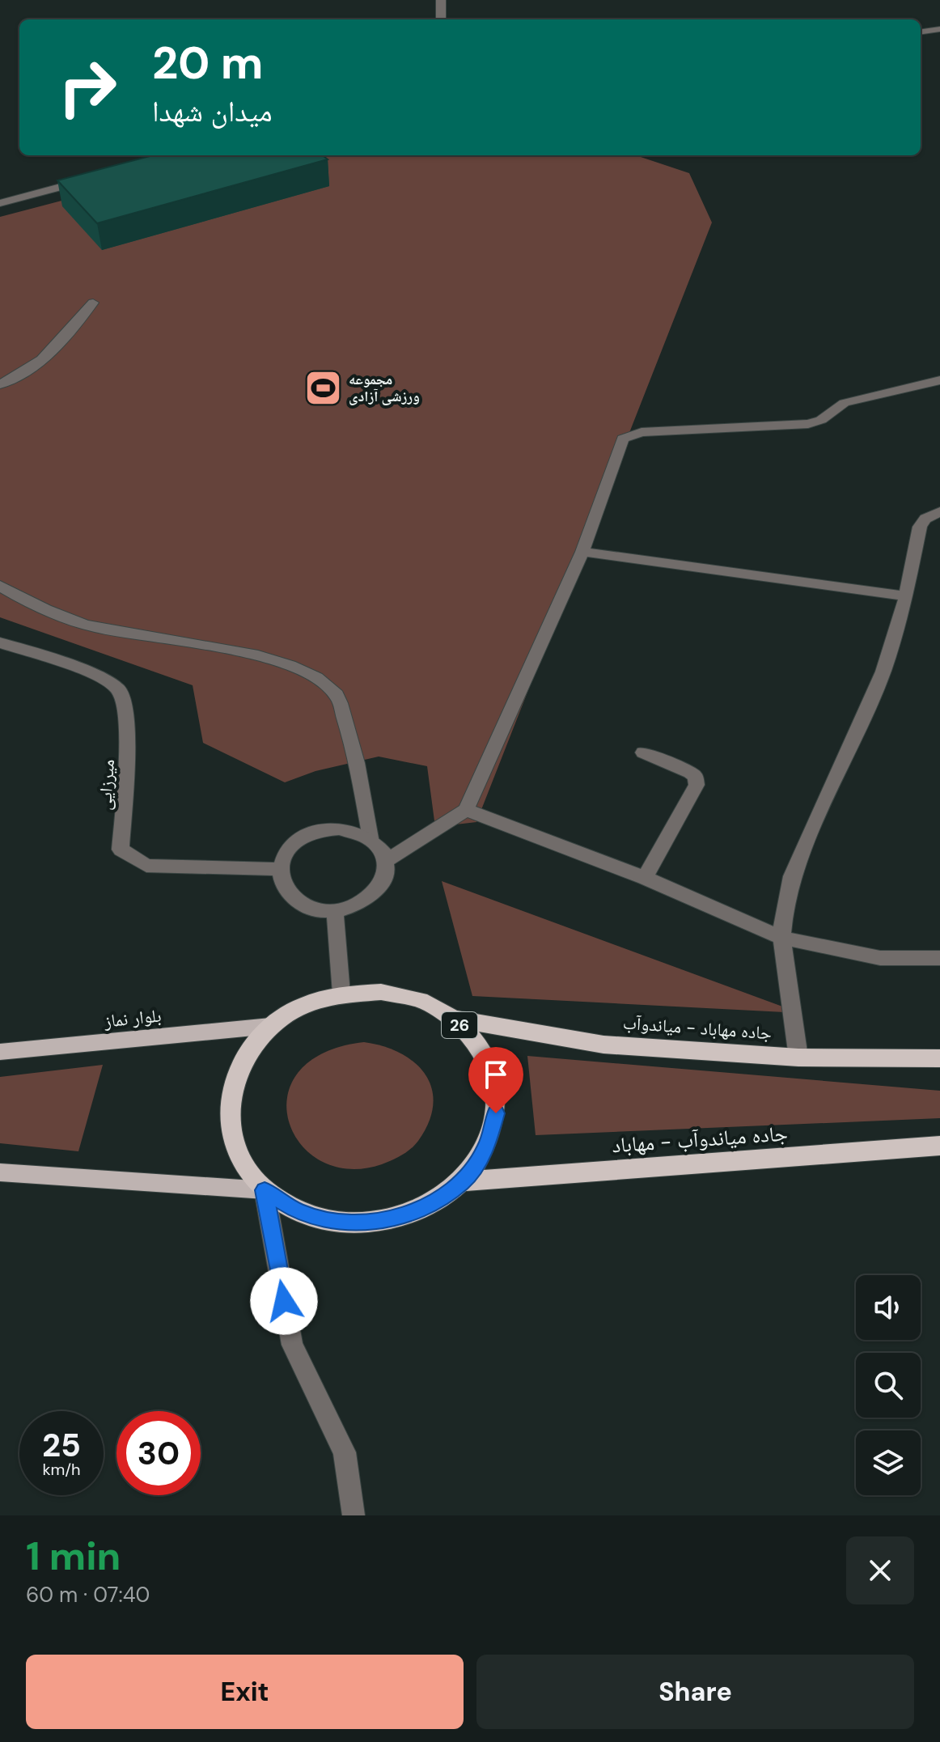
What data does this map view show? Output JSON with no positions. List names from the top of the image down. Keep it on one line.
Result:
{"streets":{"highway":["26","جاده مهاباد - میاندوآب","جاده میاندوآب - مهاباد"],"main road":["بلوار نماز"],"street":["میرزایی"]},"crossings":[["بلوار نماز","26"],["26","جاده مهاباد - میاندوآب"],["26","جاده میاندوآب - مهاباد"]],"places":{"sports":["مجموعه ورزشی آزادی"]},"page":{"turn":["20 m","میدان شهدا"],"speed":"25 km/h","limit":"30","heading":["1 min","60 m · 07:40"],"buttons":["Exit","Share"]}}
